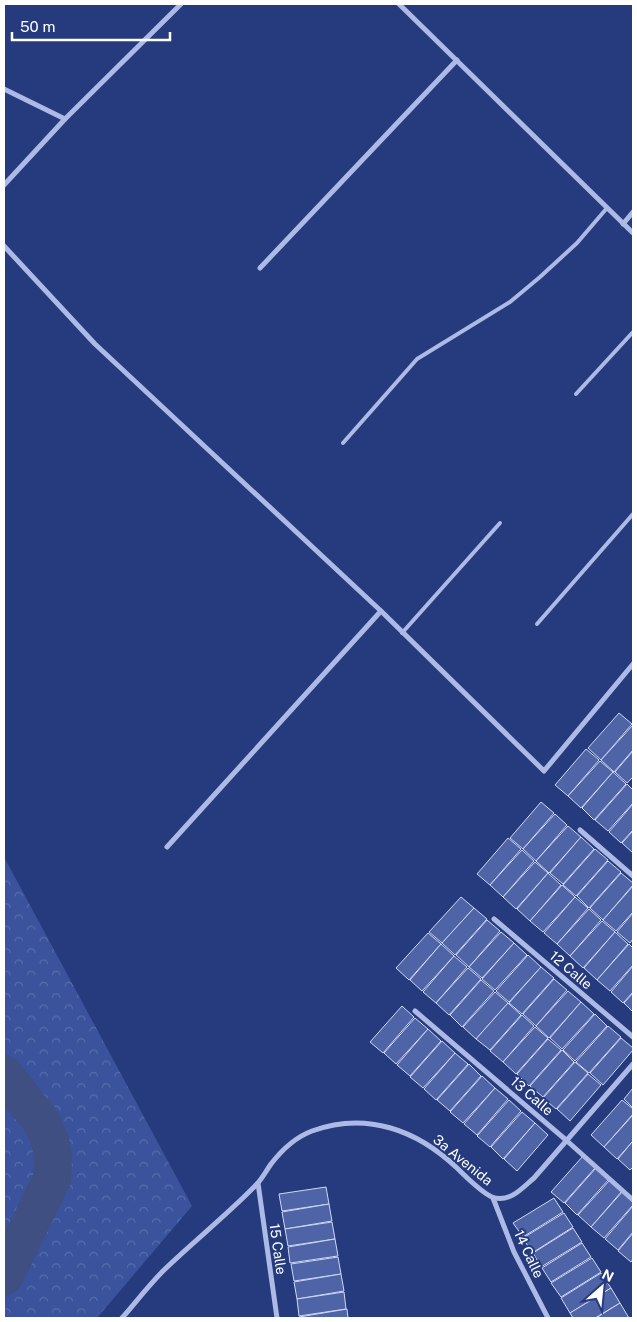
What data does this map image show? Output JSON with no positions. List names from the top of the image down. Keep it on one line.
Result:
{"streets":{"street":["12 Calle","13 Calle","3a Avenida","15 Calle","14 Calle"]},"crossings":[["13 Calle","3a Avenida"],["3a Avenida","15 Calle"],["3a Avenida","14 Calle"]],"scale_bar":"50 m","north":"top right"}
